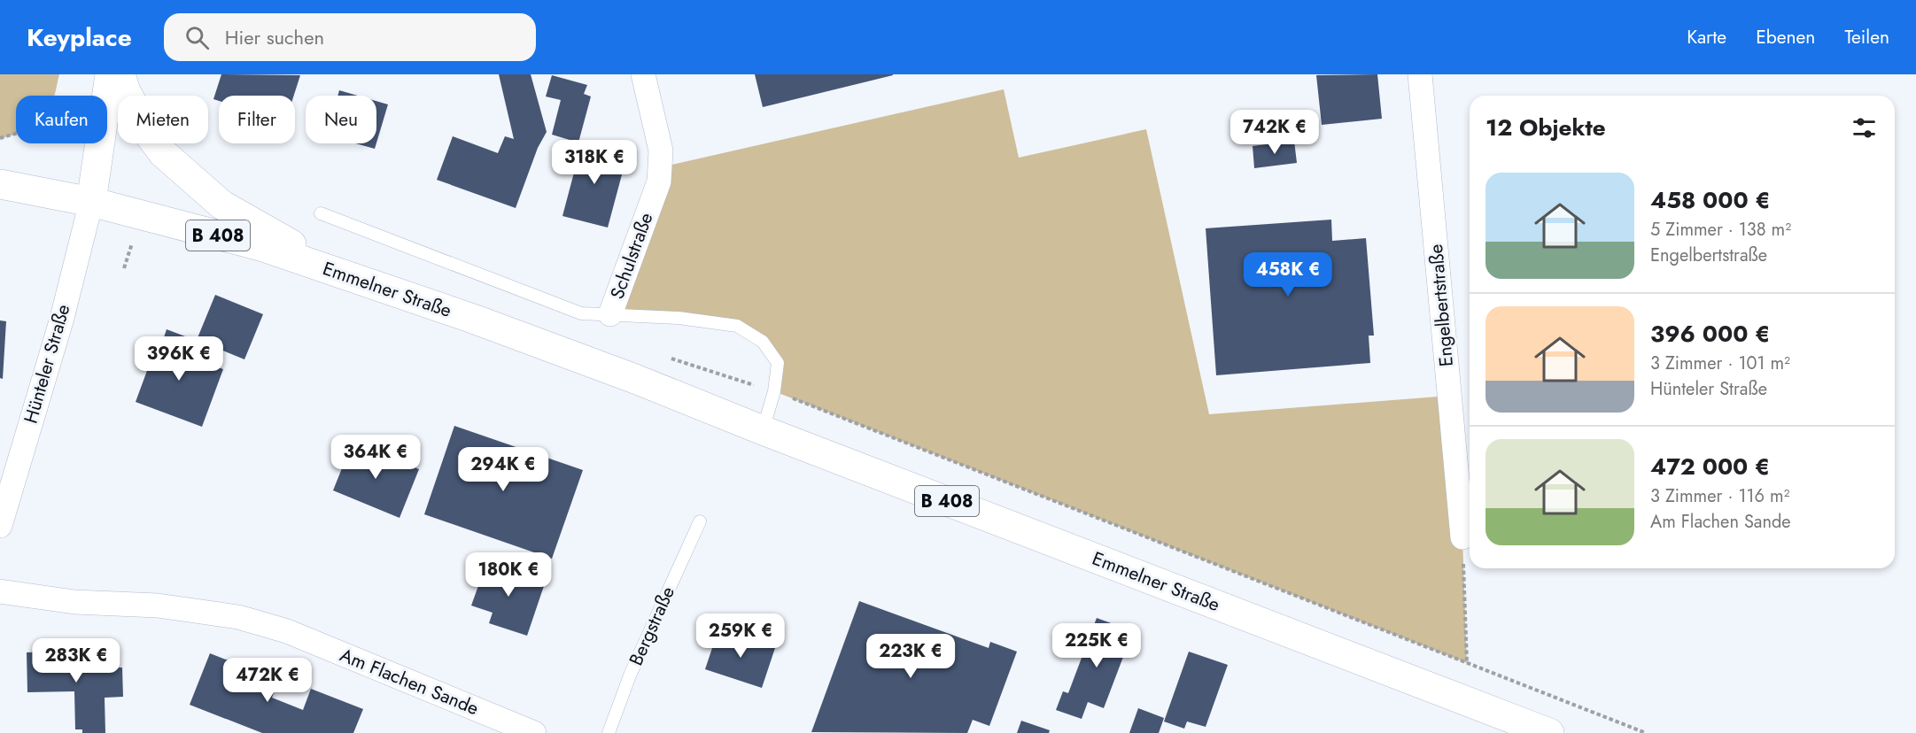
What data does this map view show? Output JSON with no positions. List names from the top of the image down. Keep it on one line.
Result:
{"streets":{"main road":["B 408","Emmelner Straße"],"street":["Schulstraße","Engelbertstraße","Hünteler Straße","Am Flachen Sande"],"lane":["Bergstraße"]},"crossings":[["Emmelner Straße","Hünteler Straße"]],"page":{"header":"Keyplace","search":"Hier suchen","nav":["Karte","Ebenen","Teilen"],"chip":["Kaufen","Mieten","Filter","Neu"],"heading":"12 Objekte","price":["742K €","318K €","458K €","396K €","364K €","294K €","180K €","259K €","225K €","223K €","283K €","472K €"],"list":[{"name":"458 000 €","note":"5 Zimmer · 138 m² · Engelbertstraße"},{"name":"396 000 €","note":"3 Zimmer · 101 m² · Hünteler Straße"},{"name":"472 000 €","note":"3 Zimmer · 116 m² · Am Flachen Sande"}]}}
